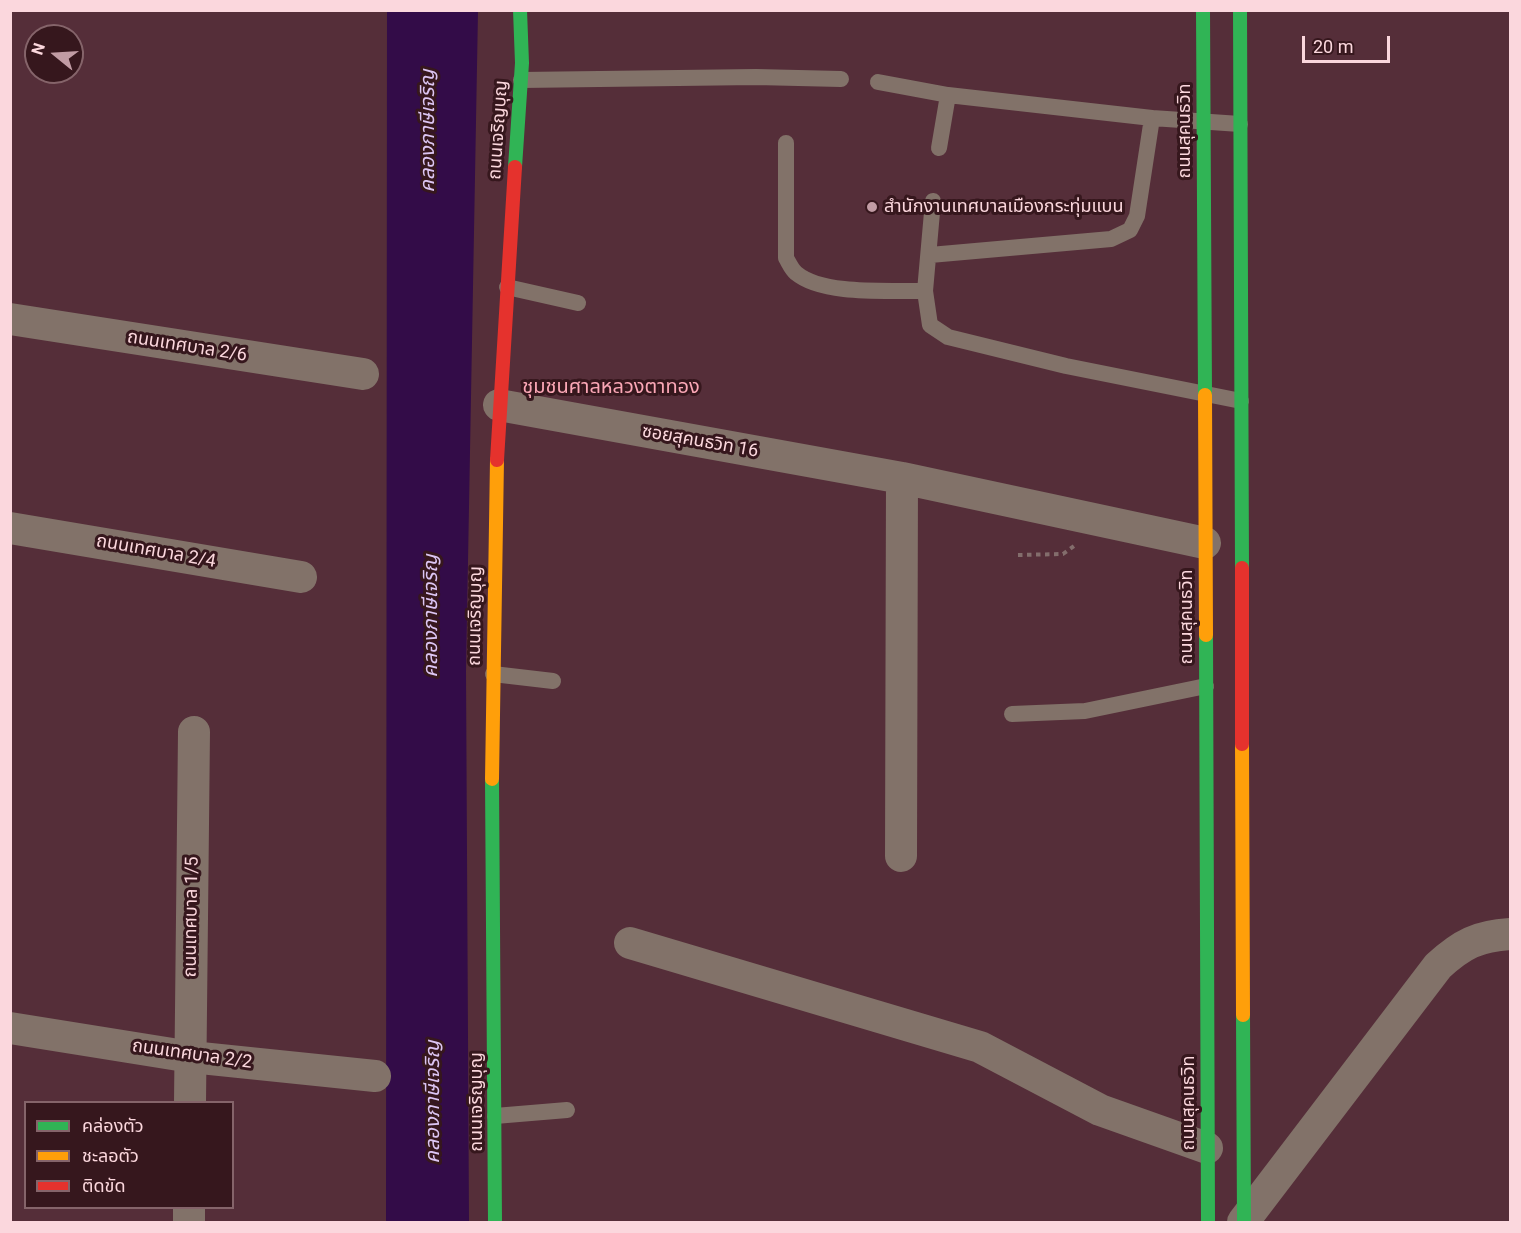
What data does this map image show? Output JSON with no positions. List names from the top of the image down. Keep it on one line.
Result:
{"streets":{"main road":["ถนนเจริญบุญ","ถนนสุคนธวิท"],"street":["ถนนเทศบาล 2/6","ซอยสุคนธวิท 16","ถนนเทศบาล 2/4","ถนนเทศบาล 1/5","ถนนเทศบาล 2/2"]},"crossings":[["ถนนเจริญบุญ","ซอยสุคนธวิท 16"],["ถนนสุคนธวิท","ซอยสุคนธวิท 16"],["ถนนเทศบาล 1/5","ถนนเทศบาล 2/2"]],"districts":["ชุมชนศาลหลวงตาทอง"],"water":["คลองภาษีเจริญ"],"places":["สำนักงานเทศบาลเมืองกระทุ่มแบน"],"legend":["คล่องตัว","ชะลอตัว","ติดขัด"],"scale_bar":"20 m","north":"left"}
